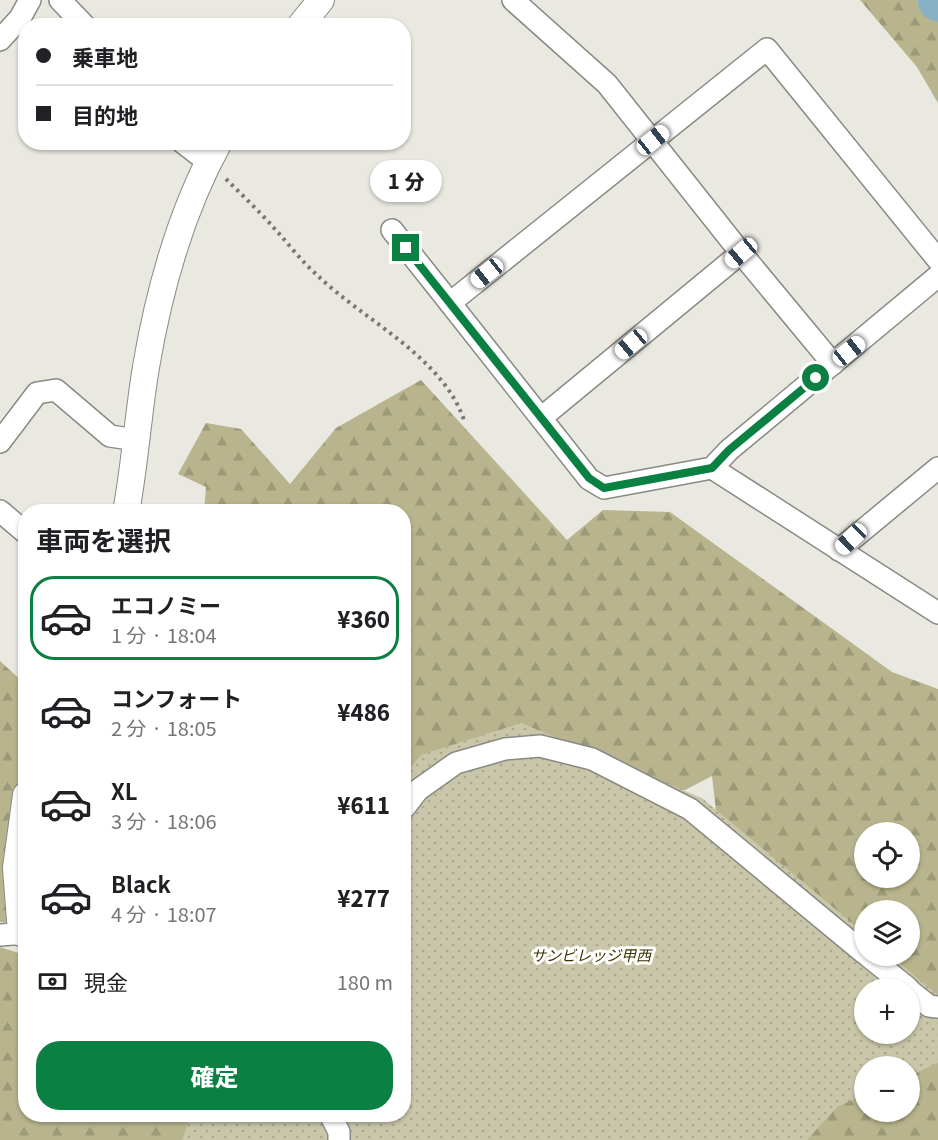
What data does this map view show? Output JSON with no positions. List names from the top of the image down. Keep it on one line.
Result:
{"parks":["サンビレッジ甲西"],"page":{"banner":["乗車地","目的地"],"bubble":"1 分","heading":"車両を選択","list":[{"name":"エコノミー","note":"1 分 · 18:04","value":"¥360"},{"name":"コンフォート","note":"2 分 · 18:05","value":"¥486"},{"name":"XL","note":"3 分 · 18:06","value":"¥611"},{"name":"Black","note":"4 分 · 18:07","value":"¥277"}],"map_buttons":["+","−"],"pay":["現金","180 m"],"buttons":"確定"}}
